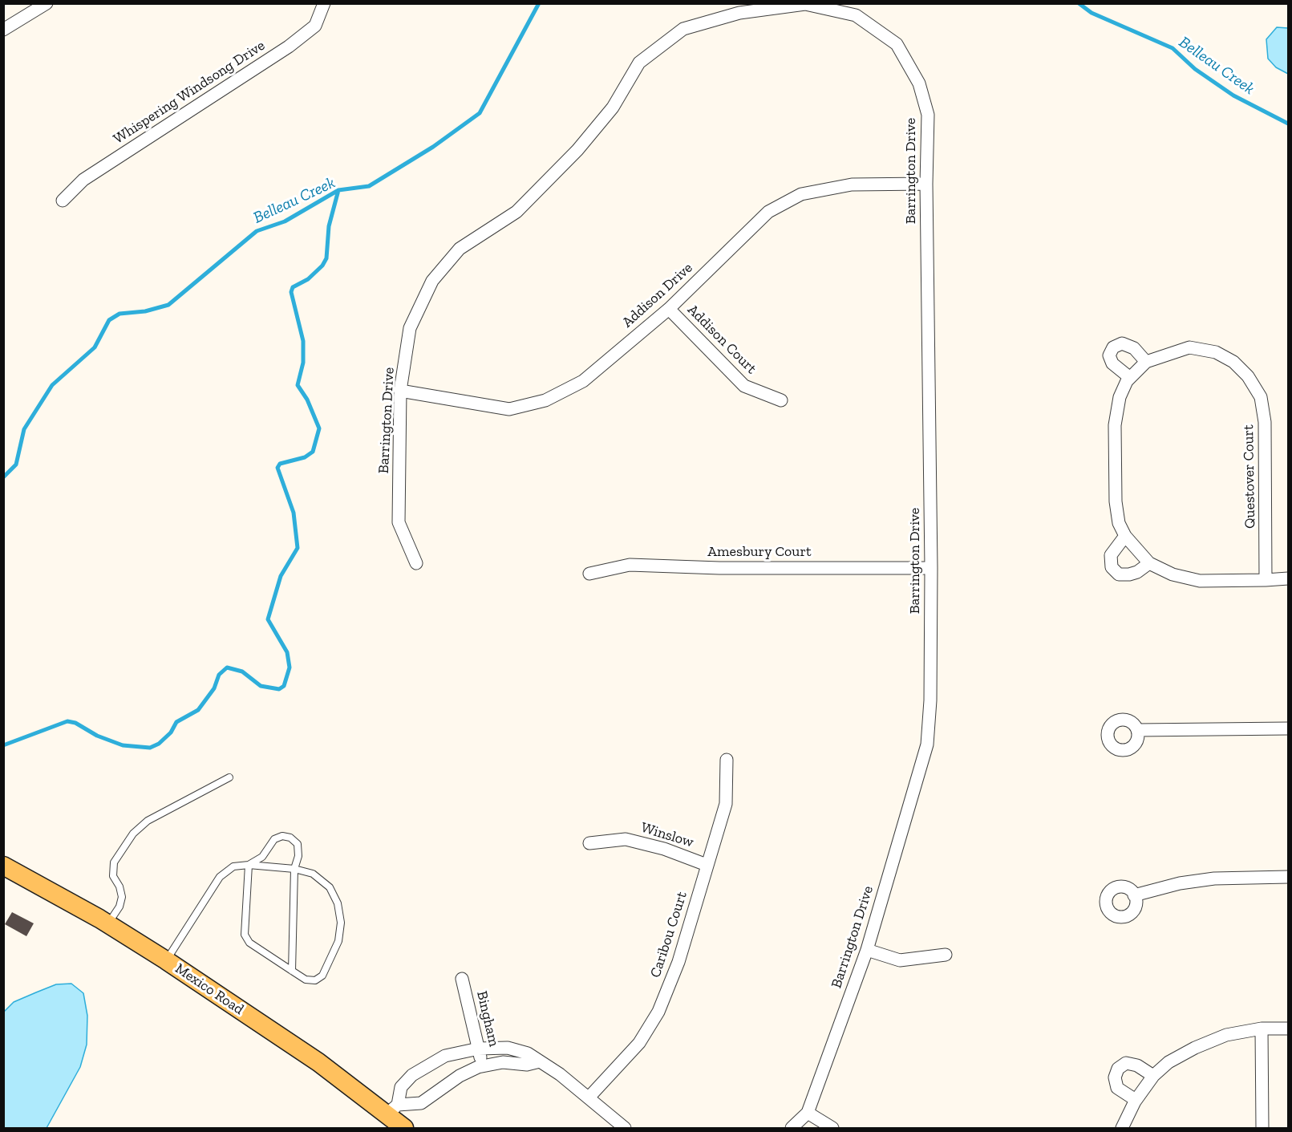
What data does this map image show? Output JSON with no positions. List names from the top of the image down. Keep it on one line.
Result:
{"streets":{"main road":["Mexico Road"],"street":["Whispering Windsong Drive","Barrington Drive","Addison Drive","Addison Court","Questover Court","Amesbury Court","Winslow","Caribou Court","Bingham"]},"crossings":[["Barrington Drive","Addison Drive"],["Barrington Drive","Amesbury Court"],["Addison Drive","Addison Court"],["Winslow","Caribou Court"]],"water":["Belleau Creek"]}
